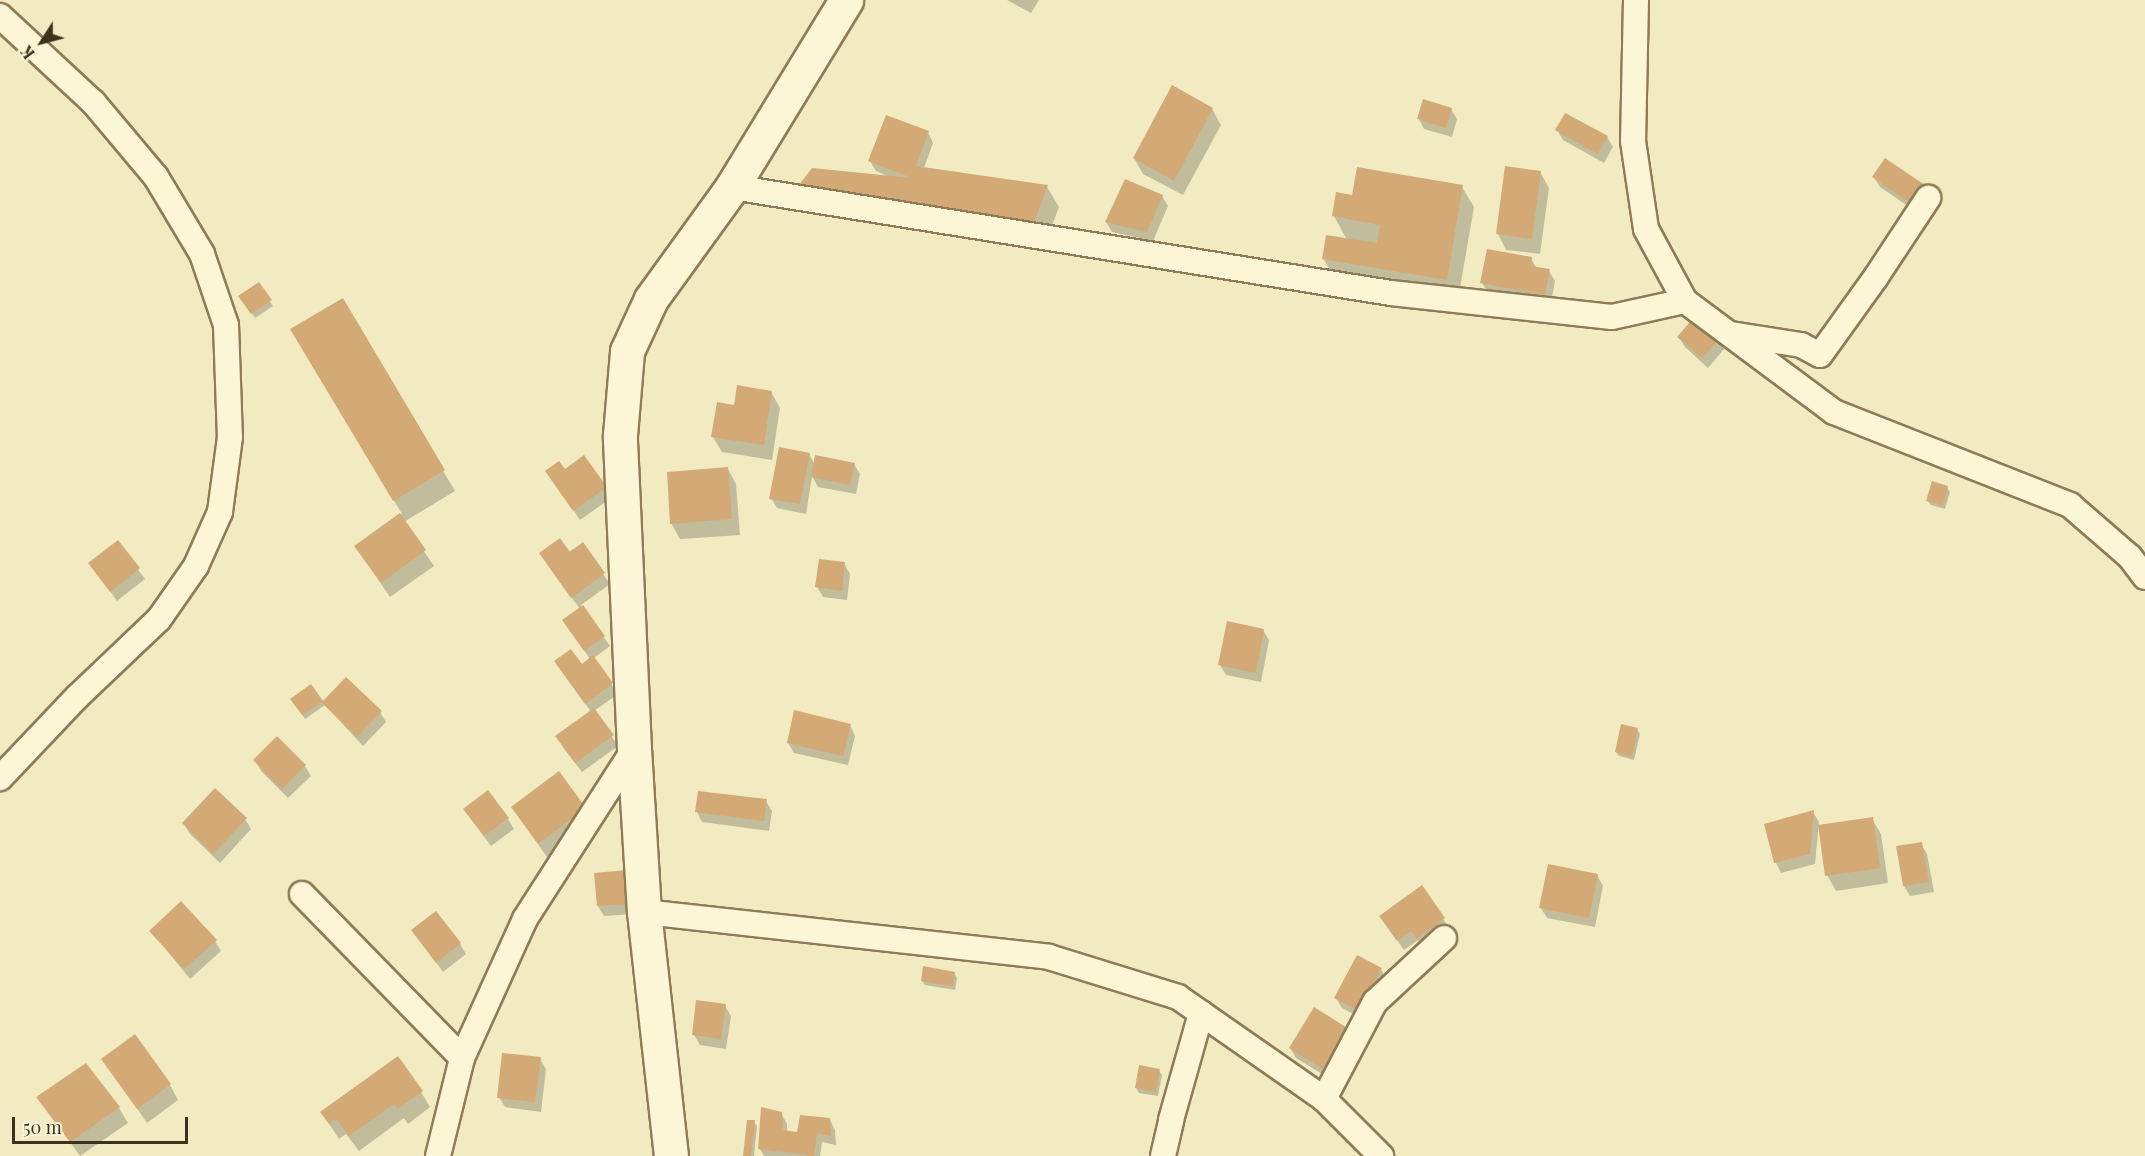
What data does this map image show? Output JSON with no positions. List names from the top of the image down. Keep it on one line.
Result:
{"scale_bar":"50 m","north":"bottom left"}
